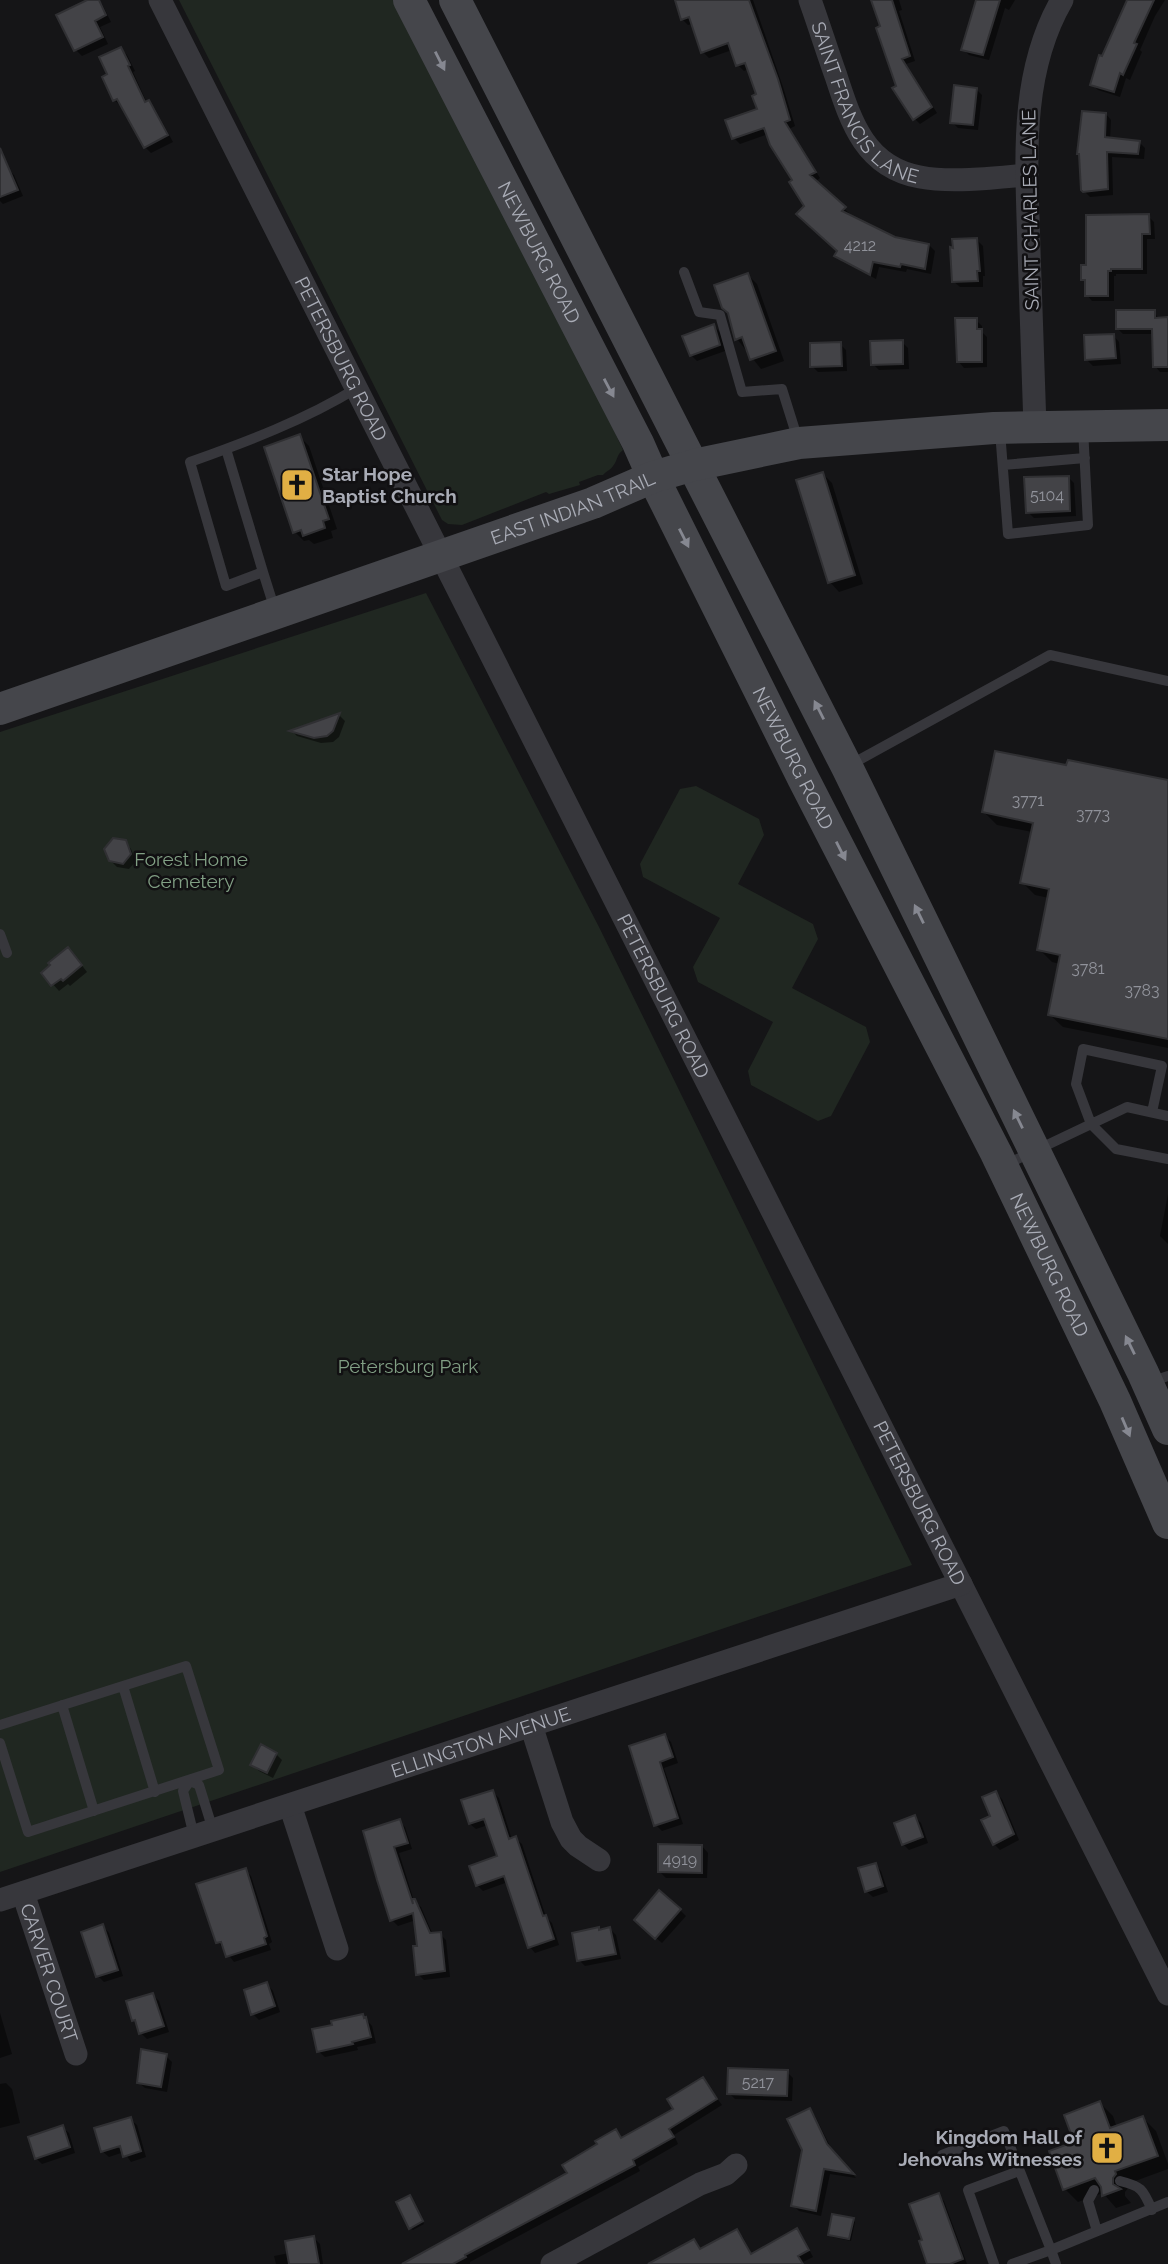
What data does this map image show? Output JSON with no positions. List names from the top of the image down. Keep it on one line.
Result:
{"streets":{"main road":["NEWBURG ROAD","EAST INDIAN TRAIL"],"street":["SAINT FRANCIS LANE","SAINT CHARLES LANE","PETERSBURG ROAD","ELLINGTON AVENUE","CARVER COURT"]},"crossings":[["SAINT FRANCIS LANE","SAINT CHARLES LANE"],["SAINT CHARLES LANE","EAST INDIAN TRAIL"],["NEWBURG ROAD","EAST INDIAN TRAIL"],["PETERSBURG ROAD","EAST INDIAN TRAIL"],["PETERSBURG ROAD","ELLINGTON AVENUE"],["ELLINGTON AVENUE","CARVER COURT"]],"parks":["Forest Home Cemetery","Petersburg Park"],"places":{"church":["Star Hope Baptist Church","Kingdom Hall of Jehovahs Witnesses"]},"house_numbers":["4212","5104","3771","3773","3781","3783","4919","5217"]}
